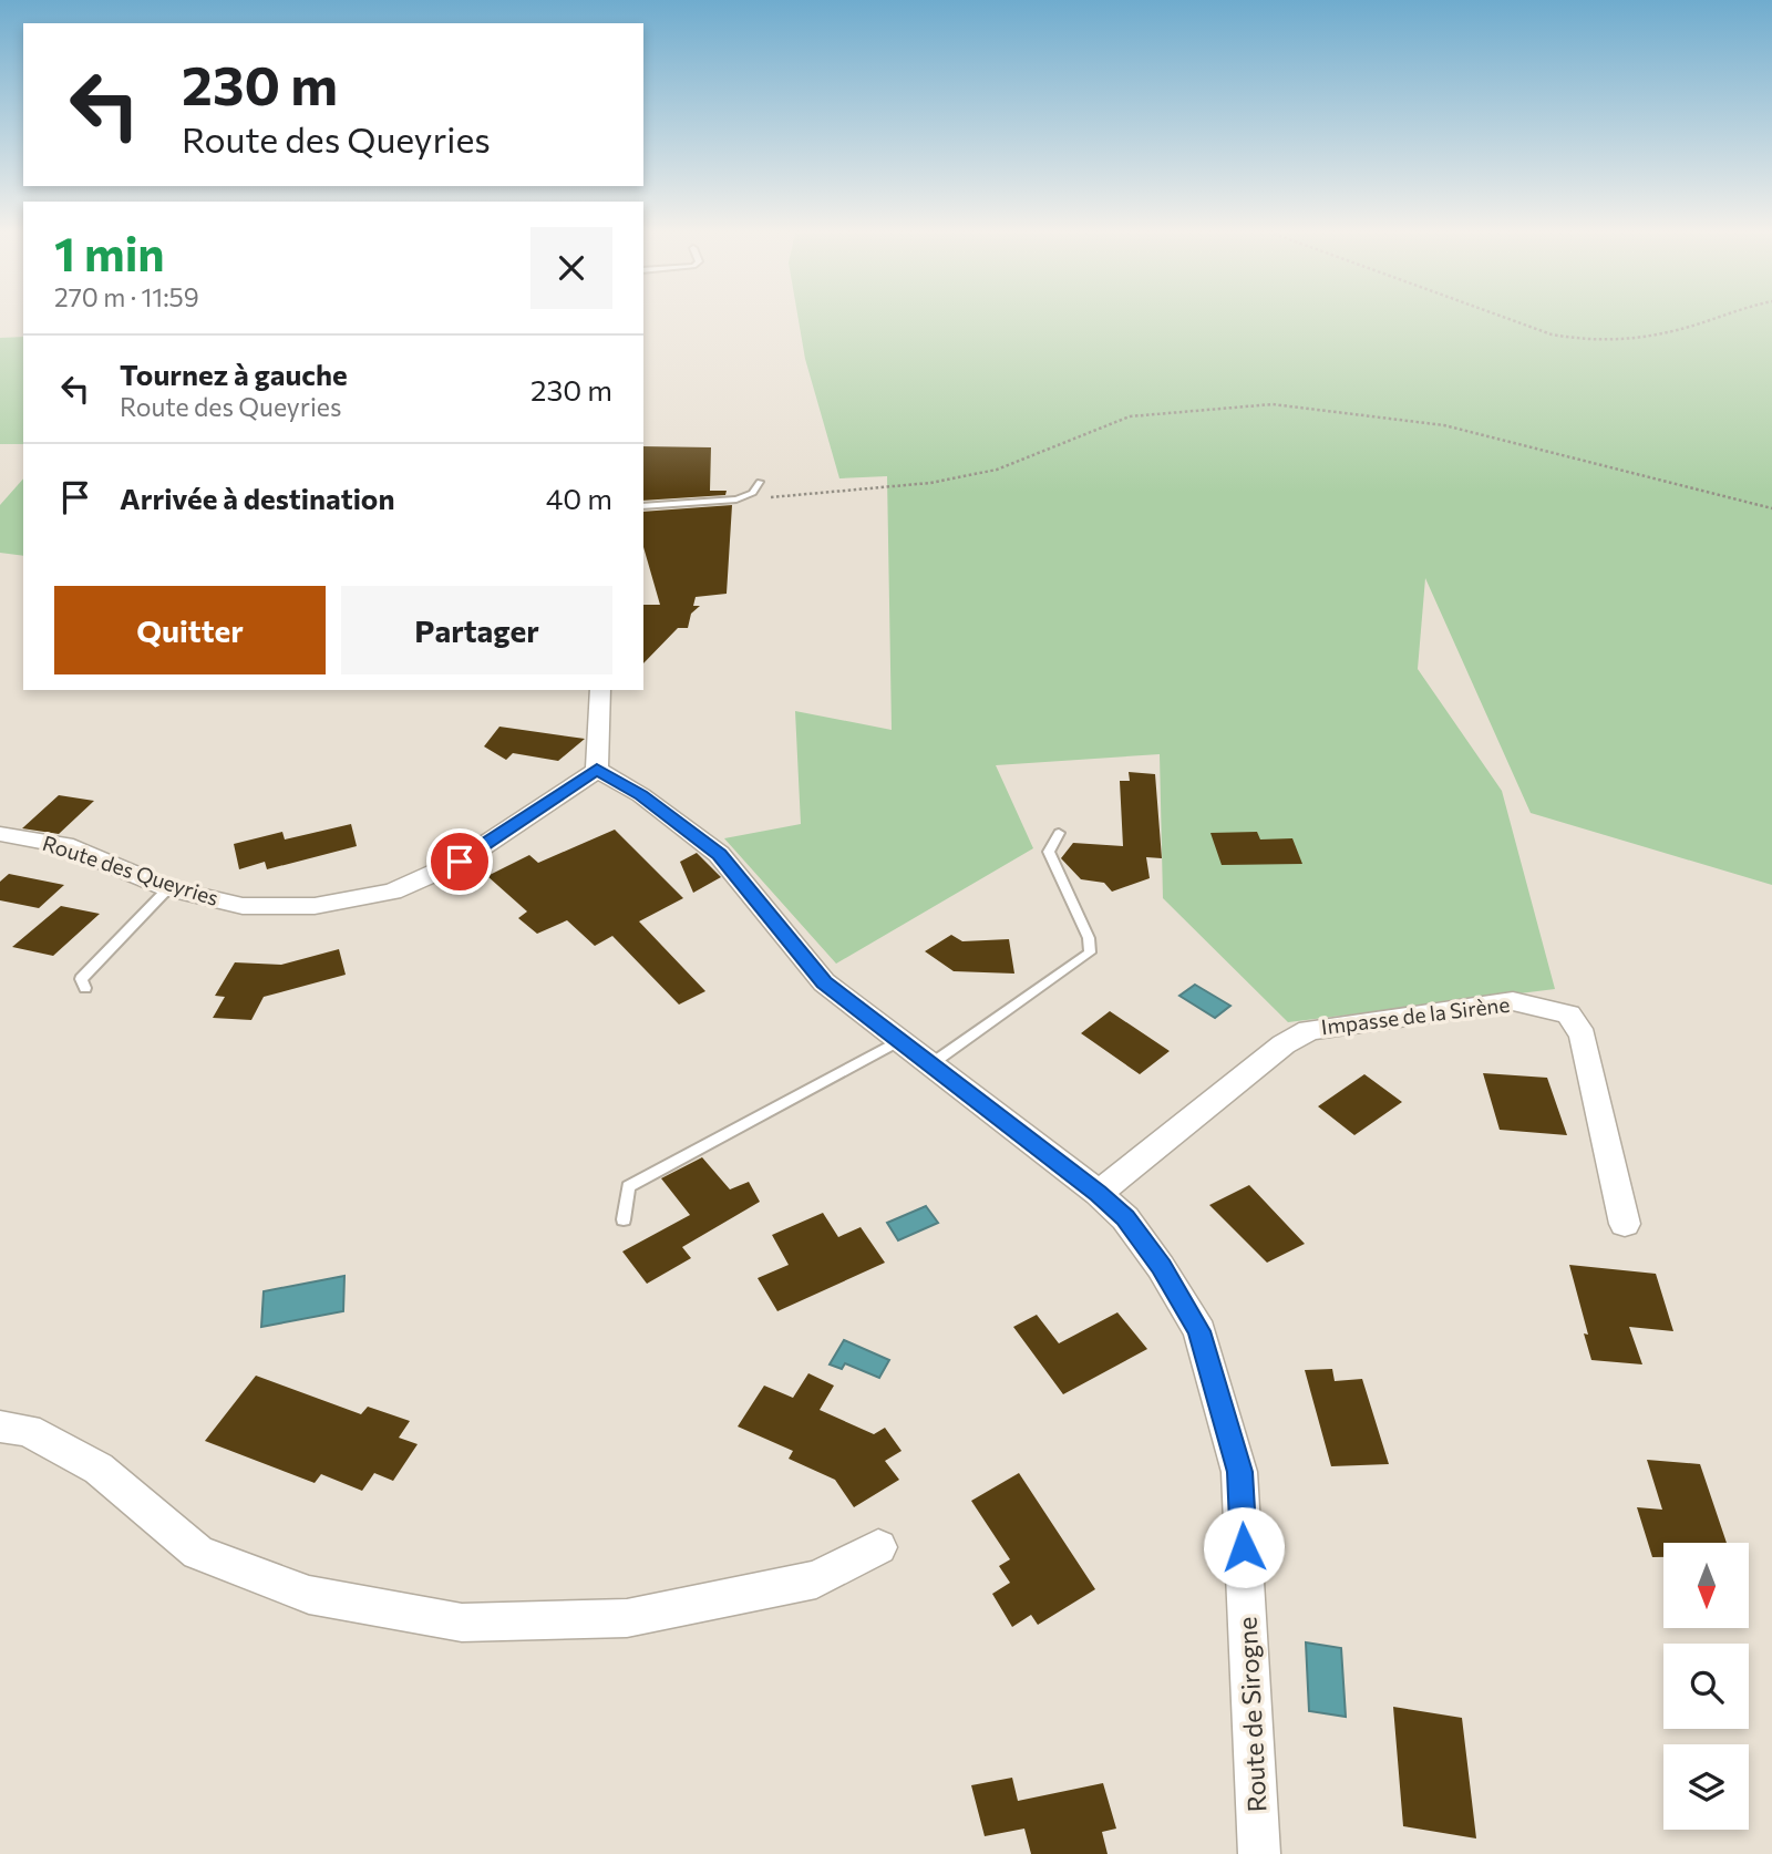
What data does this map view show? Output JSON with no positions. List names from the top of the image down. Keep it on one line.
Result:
{"streets":{"street":["Route des Queyries","Impasse de la Sirène","Route de Sirogne"]},"crossings":[["Route des Queyries","Route de Sirogne"],["Impasse de la Sirène","Route de Sirogne"]],"north":"bottom","page":{"turn":["230 m","Route des Queyries"],"heading":["1 min","270 m · 11:59"],"list":[{"name":"Tournez à gauche","note":"Route des Queyries","value":"230 m"},{"name":"Arrivée à destination","value":"40 m"}],"buttons":["Quitter","Partager"]}}
